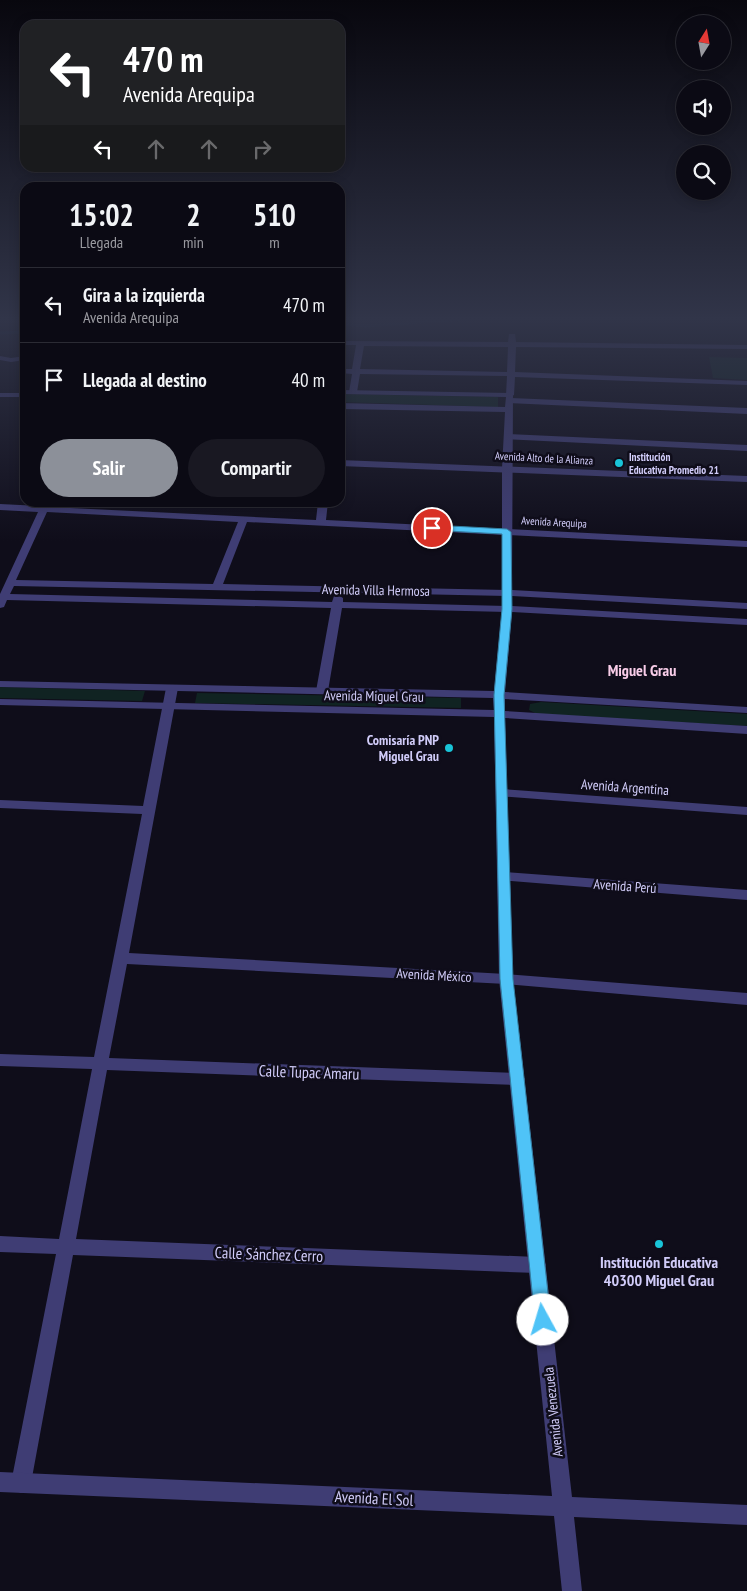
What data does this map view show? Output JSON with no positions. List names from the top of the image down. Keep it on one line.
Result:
{"streets":{"street":["Avenida Alto de la Alianza","Avenida Arequipa","Avenida Villa Hermosa","Avenida Miguel Grau","Avenida Argentina","Avenida Perú","Avenida México","Calle Tupac Amaru","Calle Sánchez Cerro","Avenida Venezuela","Avenida El Sol"]},"crossings":[["Avenida Alto de la Alianza","Avenida Venezuela"],["Avenida Arequipa","Avenida Venezuela"],["Avenida Villa Hermosa","Avenida Venezuela"],["Avenida Miguel Grau","Avenida Venezuela"],["Avenida Argentina","Avenida Venezuela"],["Avenida Perú","Avenida Venezuela"],["Avenida México","Avenida Venezuela"],["Calle Tupac Amaru","Avenida Venezuela"],["Calle Sánchez Cerro","Avenida Venezuela"],["Avenida Venezuela","Avenida El Sol"]],"districts":["Miguel Grau"],"places":["Institución Educativa Promedio 21","Comisaría PNP Miguel Grau","Institución Educativa 40300 Miguel Grau"],"north":"top","page":{"turn":["470 m","Avenida Arequipa"],"eta":["15:02","Llegada","2","min","510","m"],"list":[{"name":"Gira a la izquierda","note":"Avenida Arequipa","value":"470 m"},{"name":"Llegada al destino","value":"40 m"}],"buttons":["Salir","Compartir"]}}
